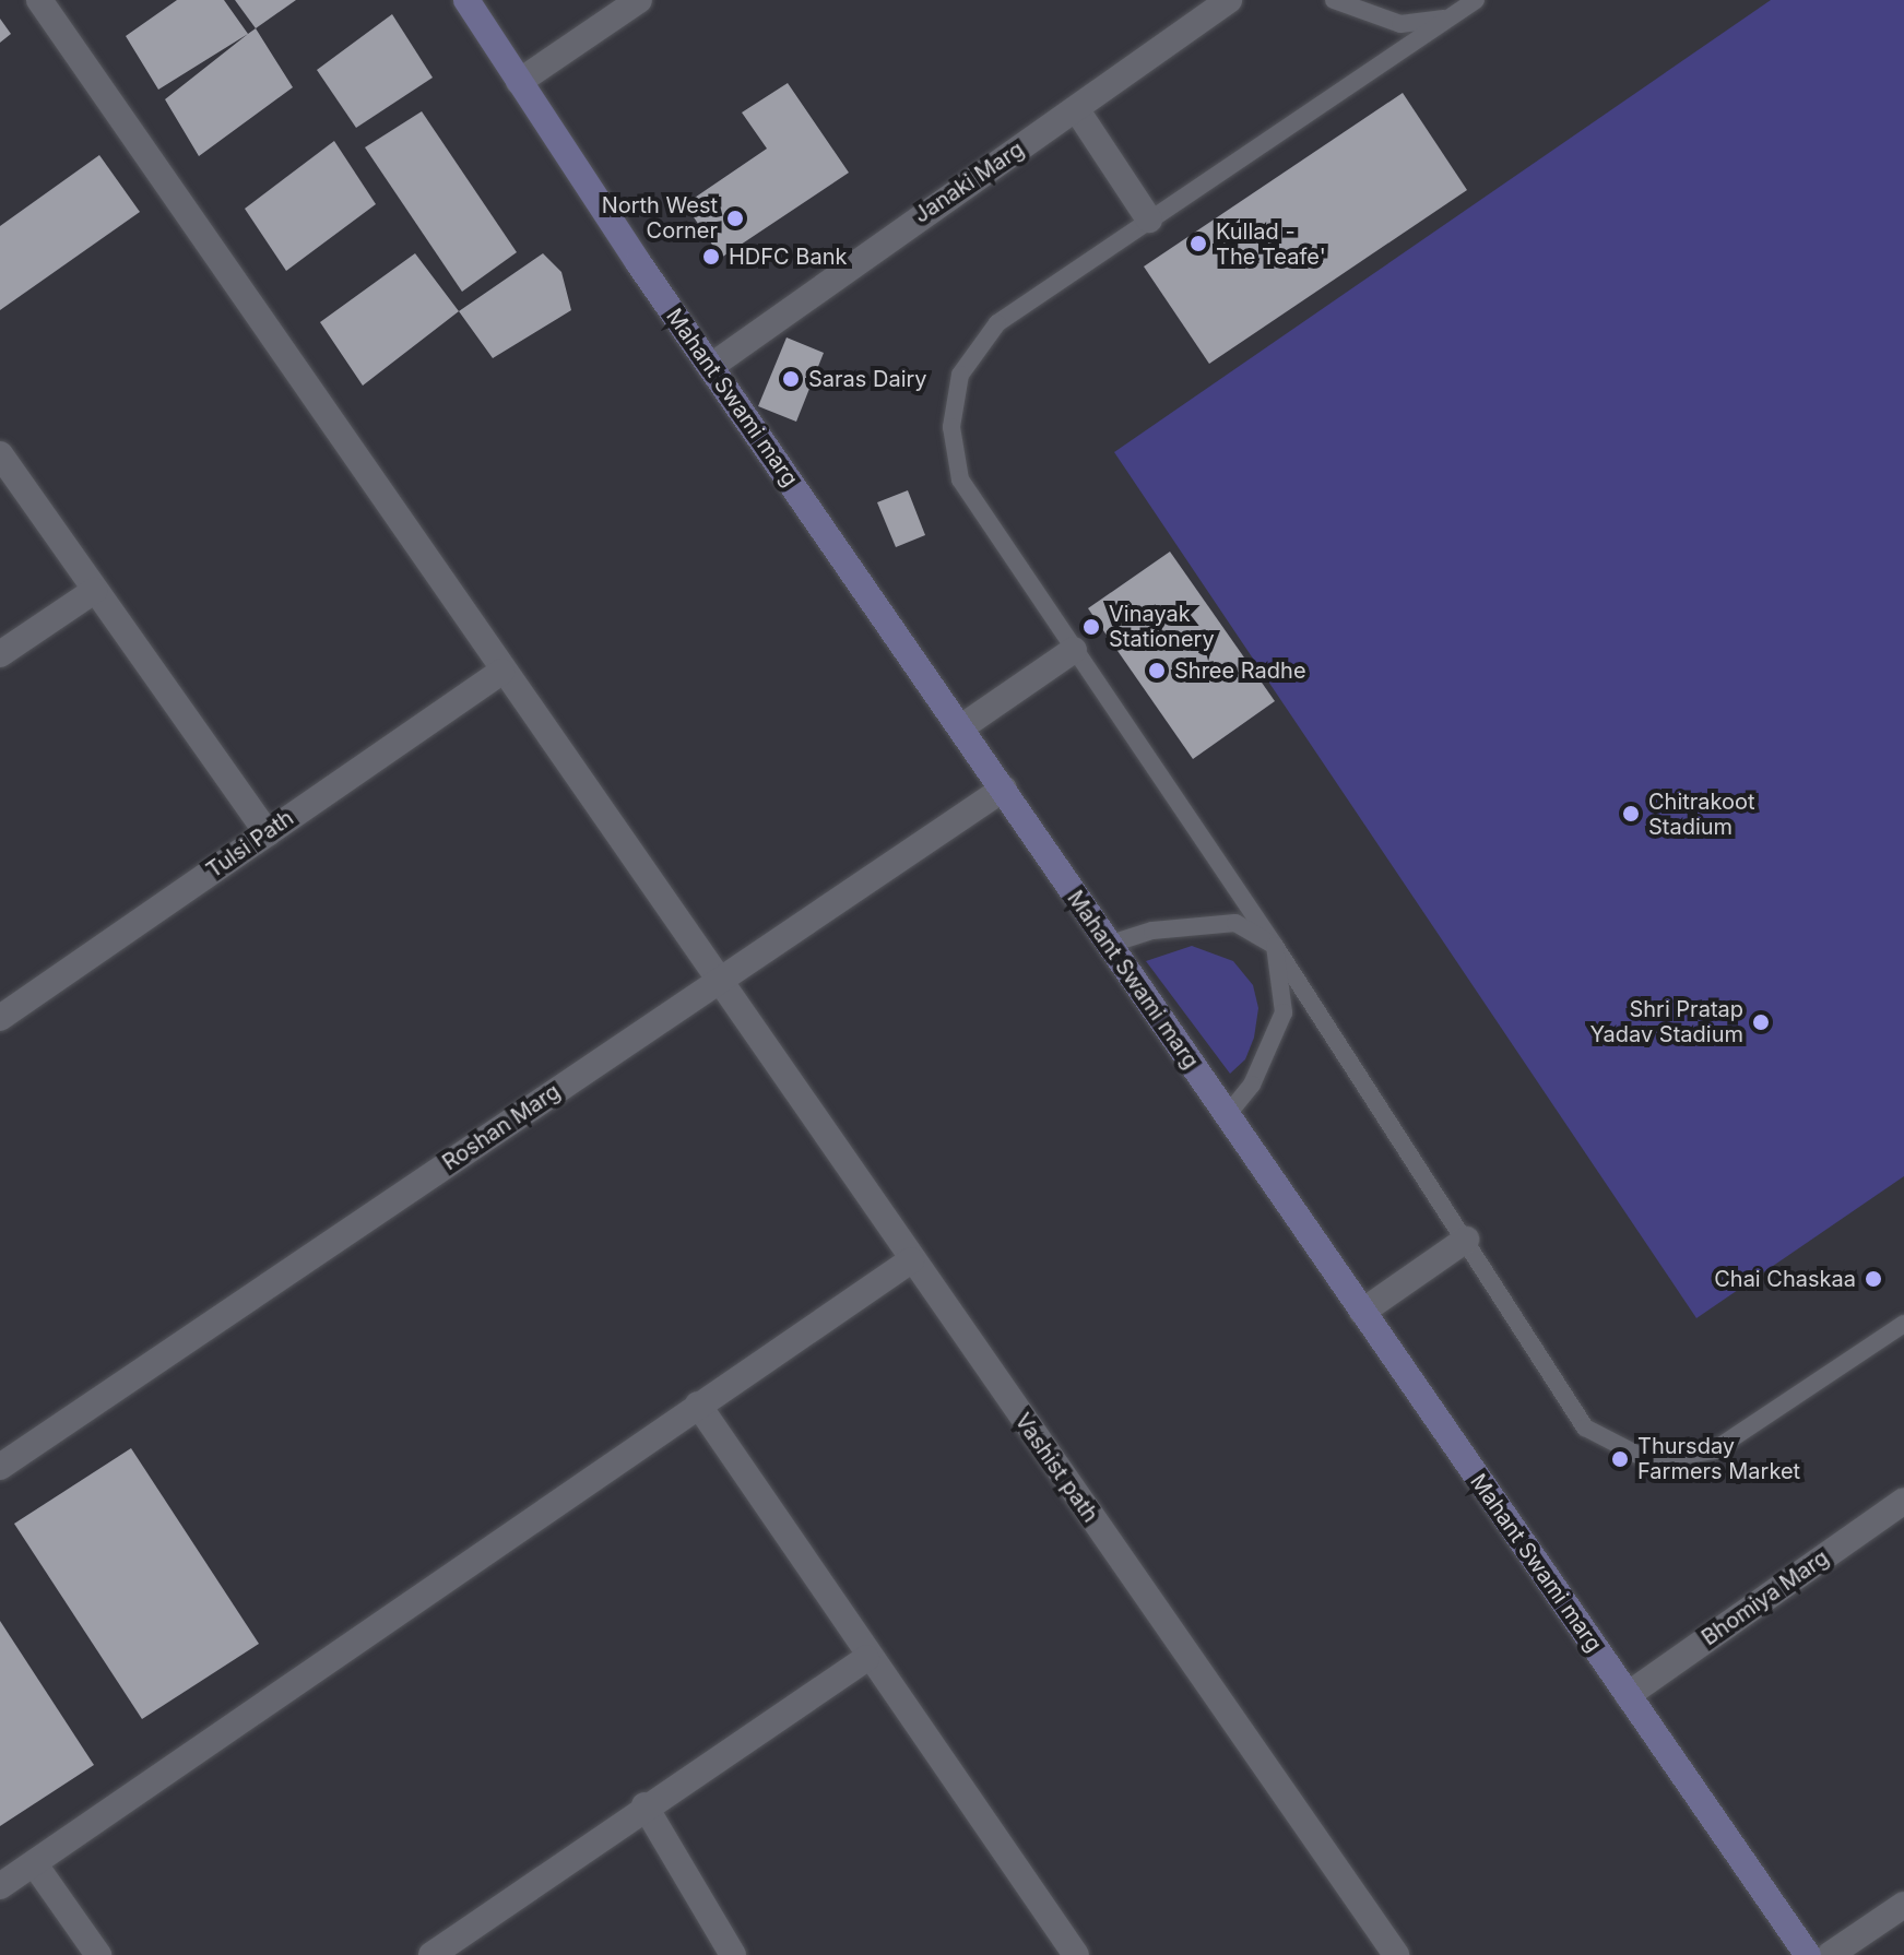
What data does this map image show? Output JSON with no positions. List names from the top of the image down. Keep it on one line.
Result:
{"streets":{"street":["Janaki Marg","Mahant Swami marg","Tulsi Path","Roshan Marg","Vashist path","Bhomiya Marg"]},"crossings":[["Janaki Marg","Mahant Swami marg"],["Mahant Swami marg","Roshan Marg"],["Mahant Swami marg","Bhomiya Marg"],["Tulsi Path","Vashist path"],["Roshan Marg","Vashist path"]],"places":["North West Corner","Kullad - The Teafe'","HDFC Bank","Saras Dairy","Vinayak Stationery","Shree Radhe","Chitrakoot Stadium","Shri Pratap Yadav Stadium","Chai Chaskaa","Thursday Farmers Market"]}
